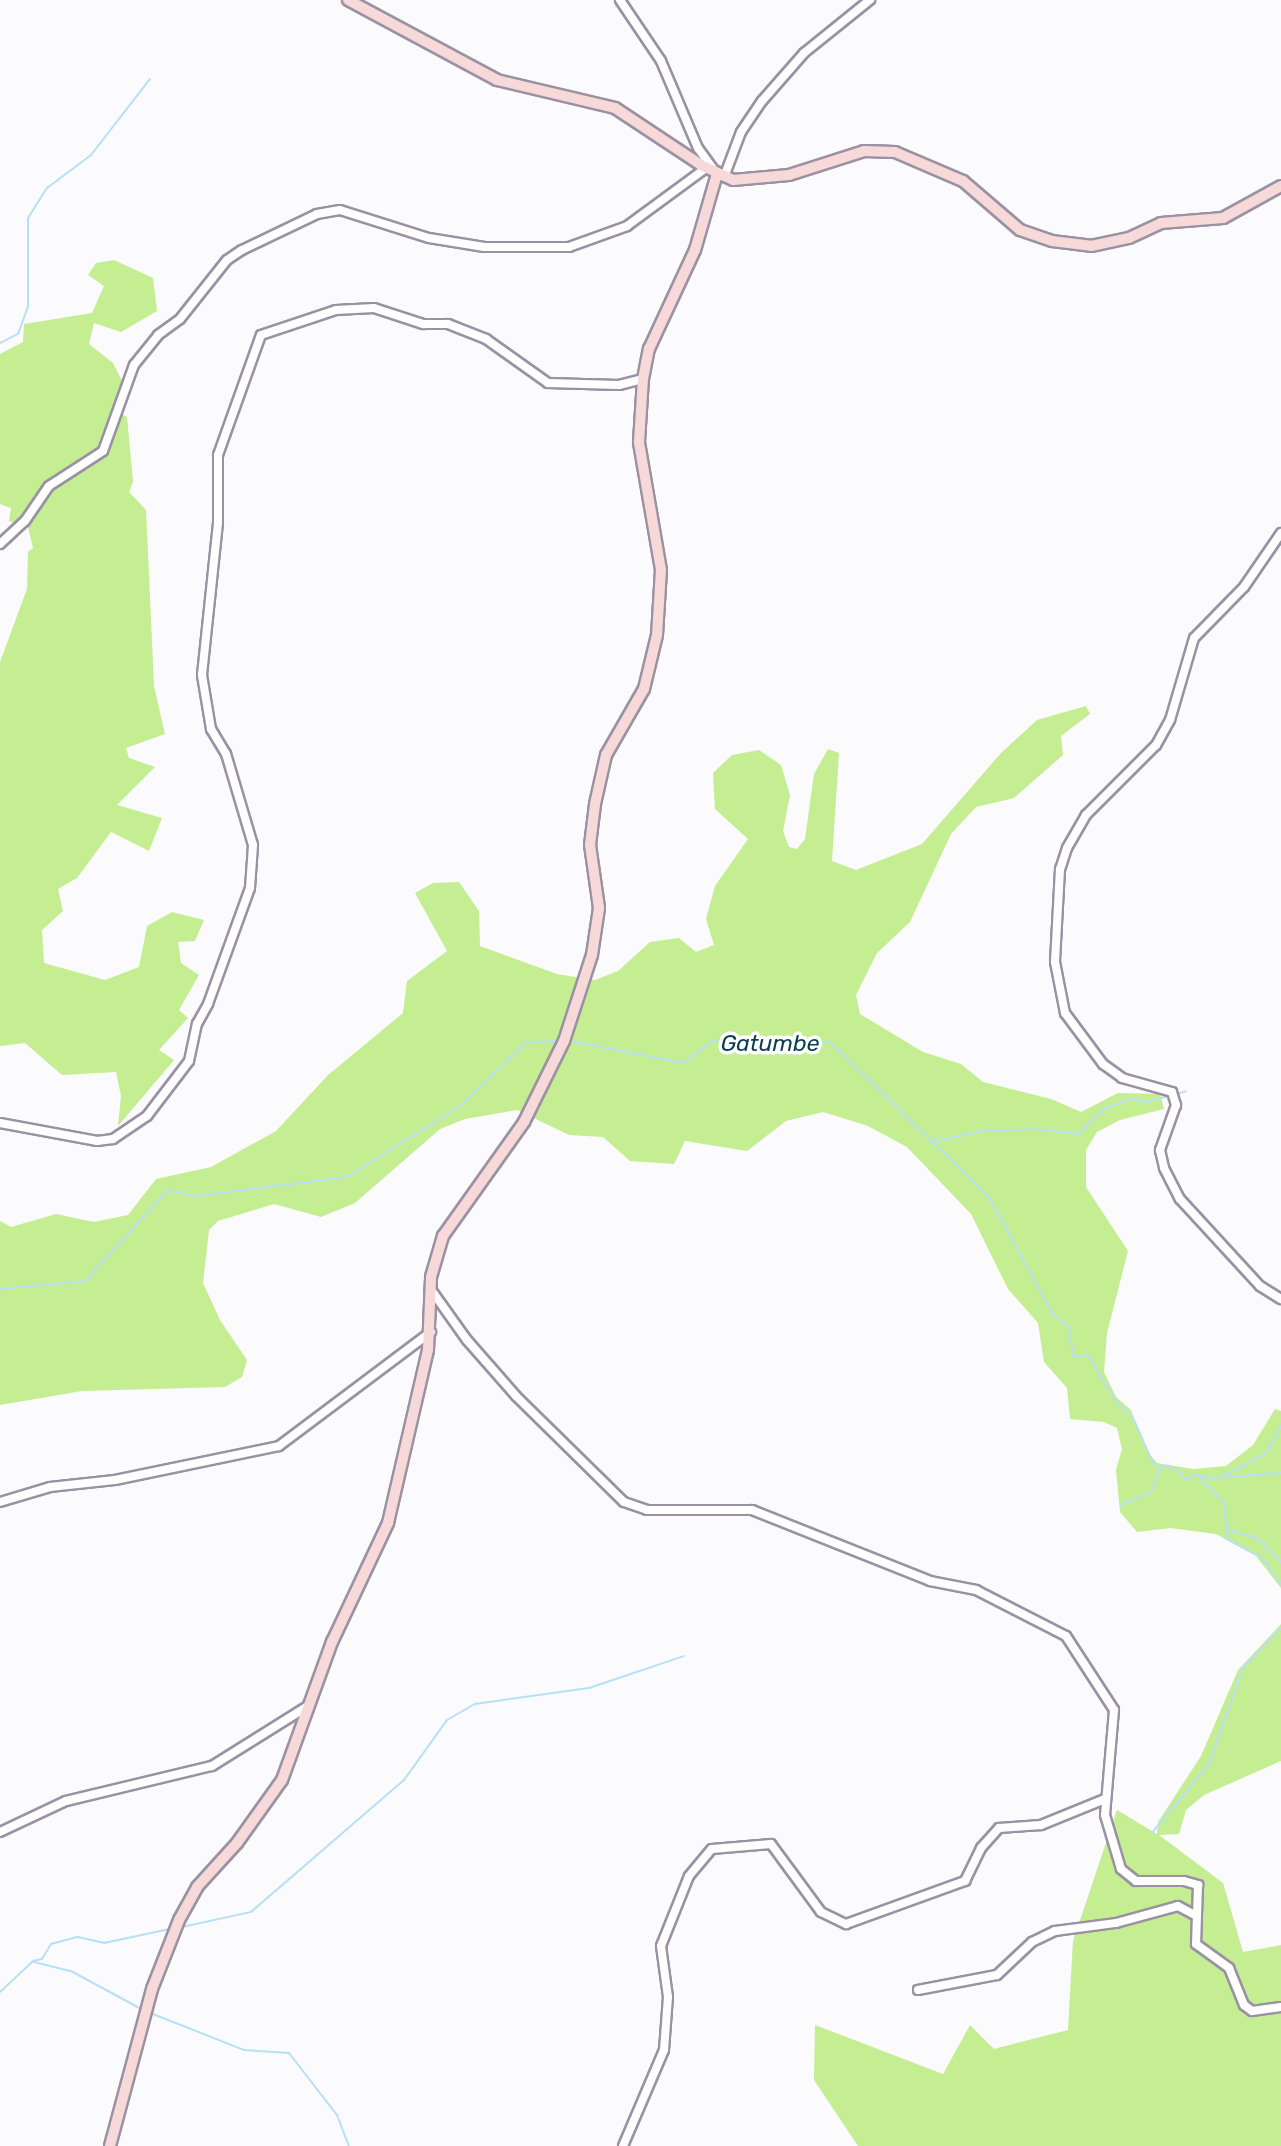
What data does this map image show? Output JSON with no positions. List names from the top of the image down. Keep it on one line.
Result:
{"water":["Gatumbe"]}
